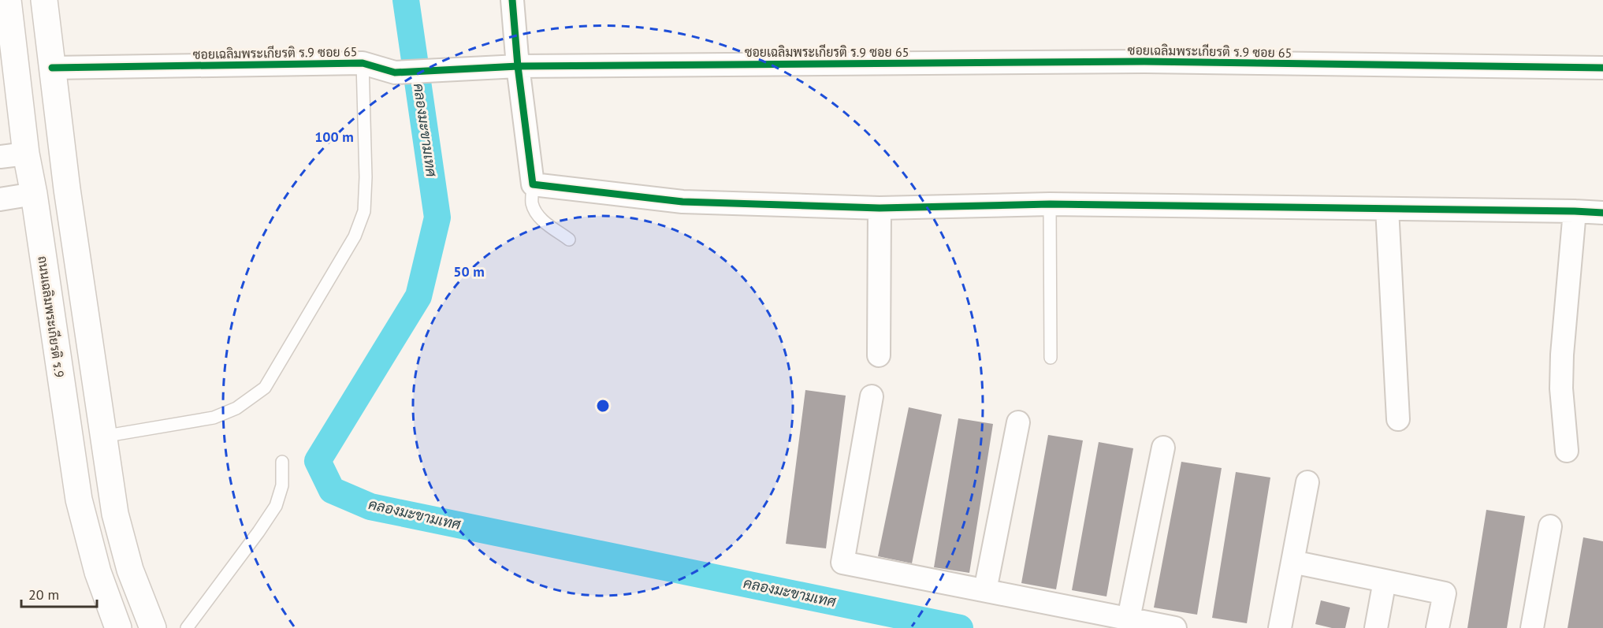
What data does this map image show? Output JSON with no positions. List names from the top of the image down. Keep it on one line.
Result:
{"streets":{"main road":["ถนนเฉลิมพระเกียรติ ร.9"],"street":["ซอยเฉลิมพระเกียรติ ร.9 ซอย 65"]},"water":["คลองมะขามเทศ"],"scale_bar":"20 m","rings":["100 m","50 m"]}
